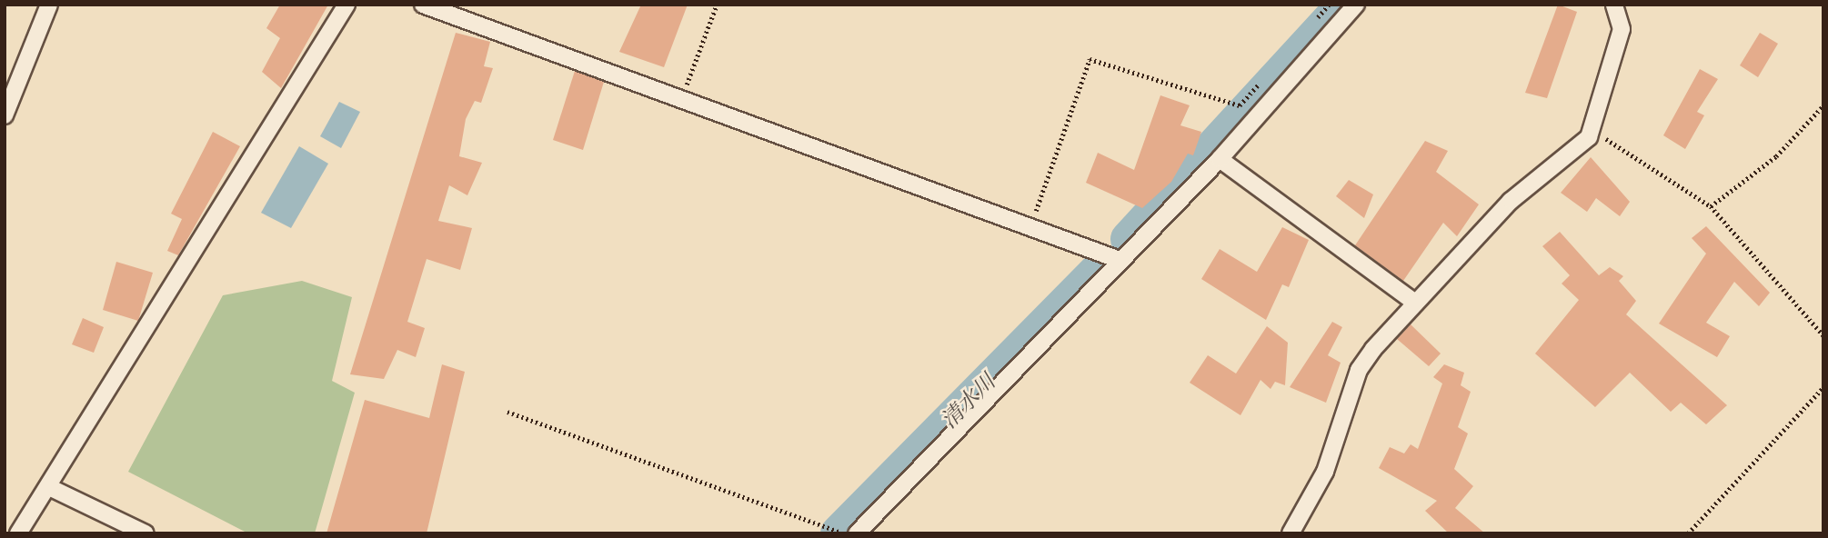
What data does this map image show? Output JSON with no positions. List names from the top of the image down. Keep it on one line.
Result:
{"water":["清水川"]}
